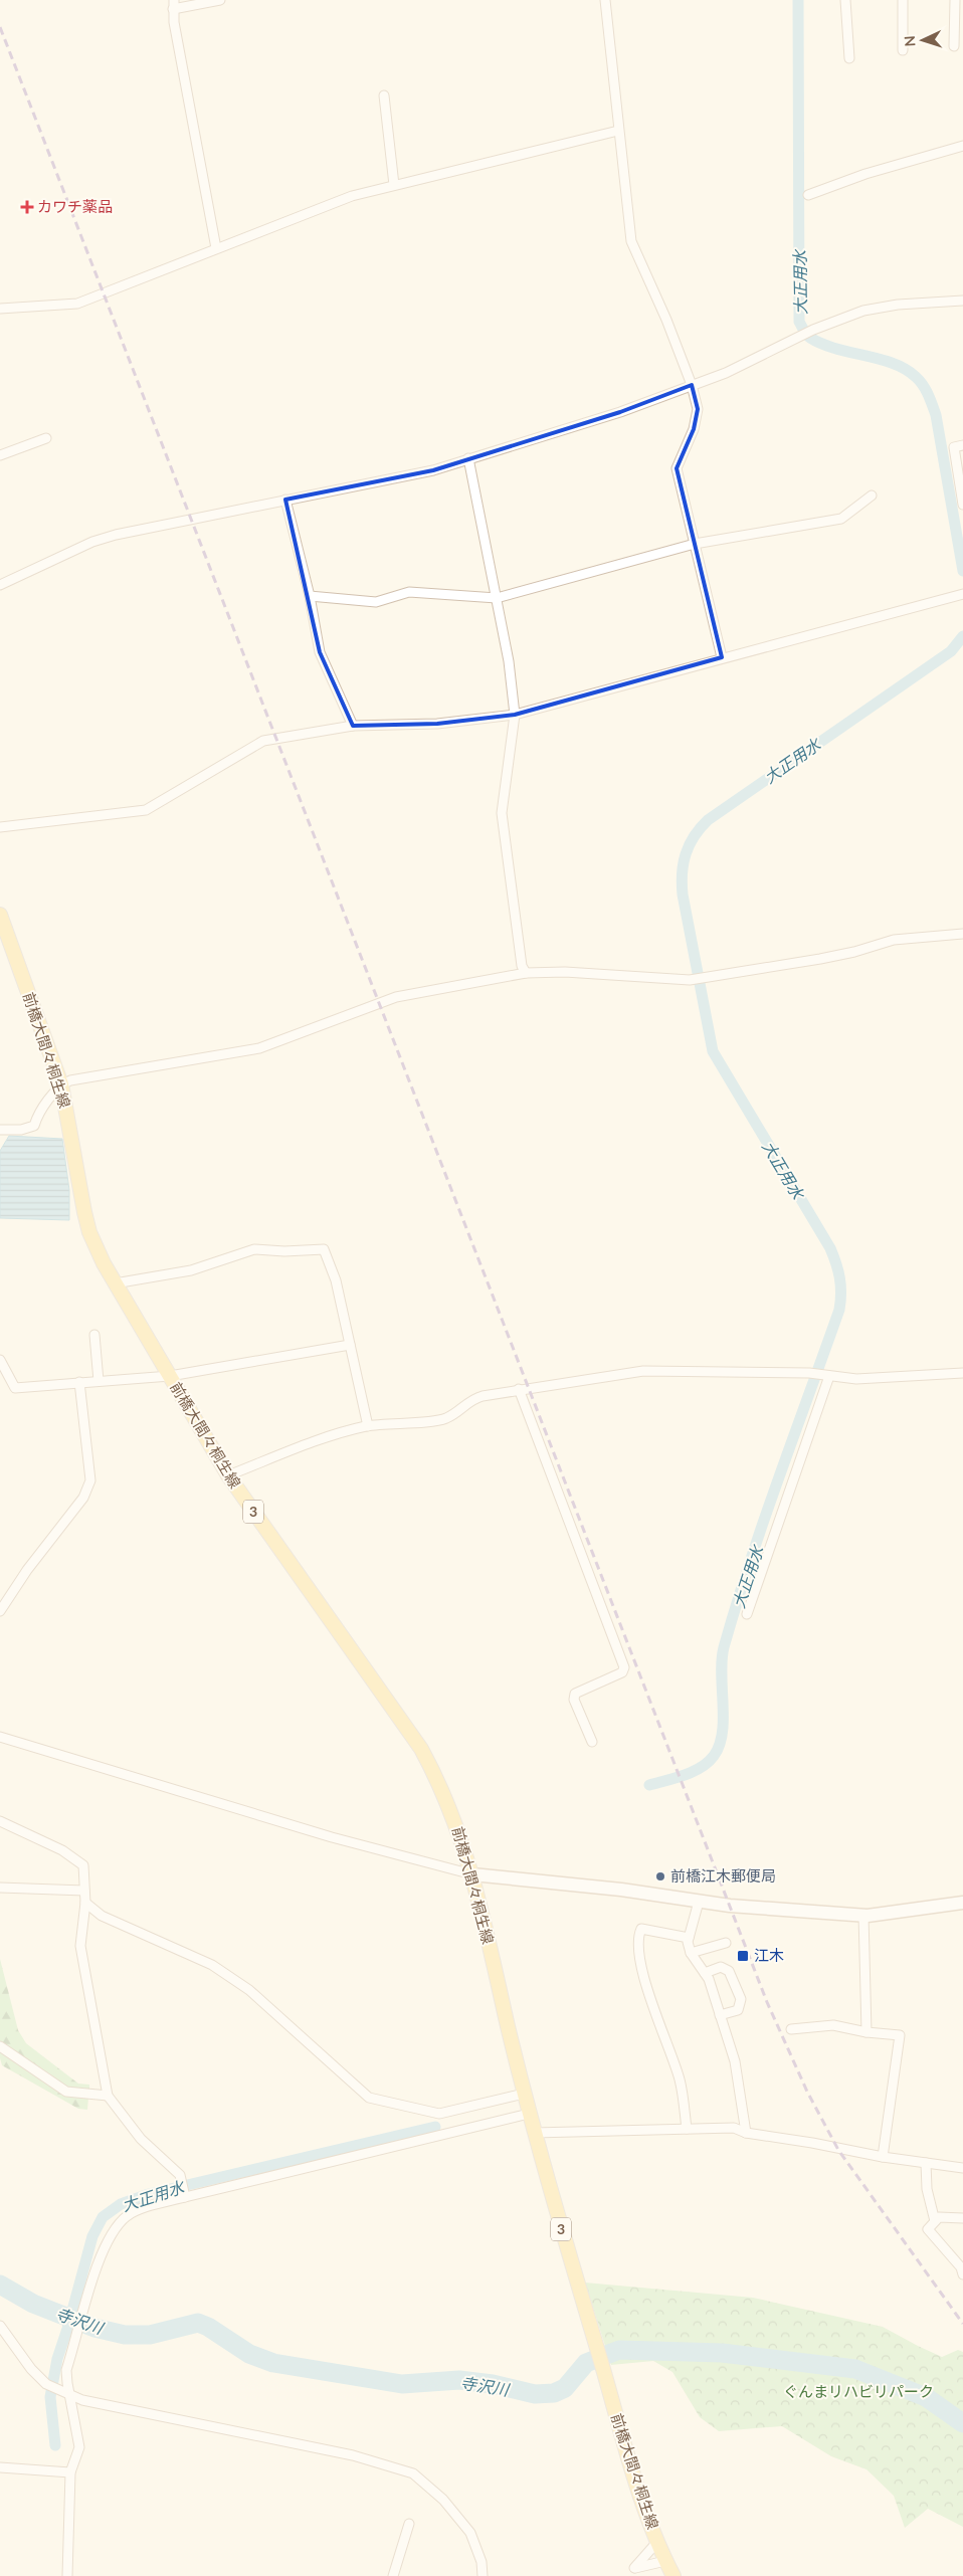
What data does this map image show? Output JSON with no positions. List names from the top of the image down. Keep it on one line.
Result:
{"streets":{"main road":["前橋大間々桐生線","3"]},"water":["大正用水","寺沢川"],"parks":["ぐんまリハビリパーク"],"places":{"health":["カワチ薬品"],"other":["前橋江木郵便局"],"transit":["江木"]},"north":"left"}
